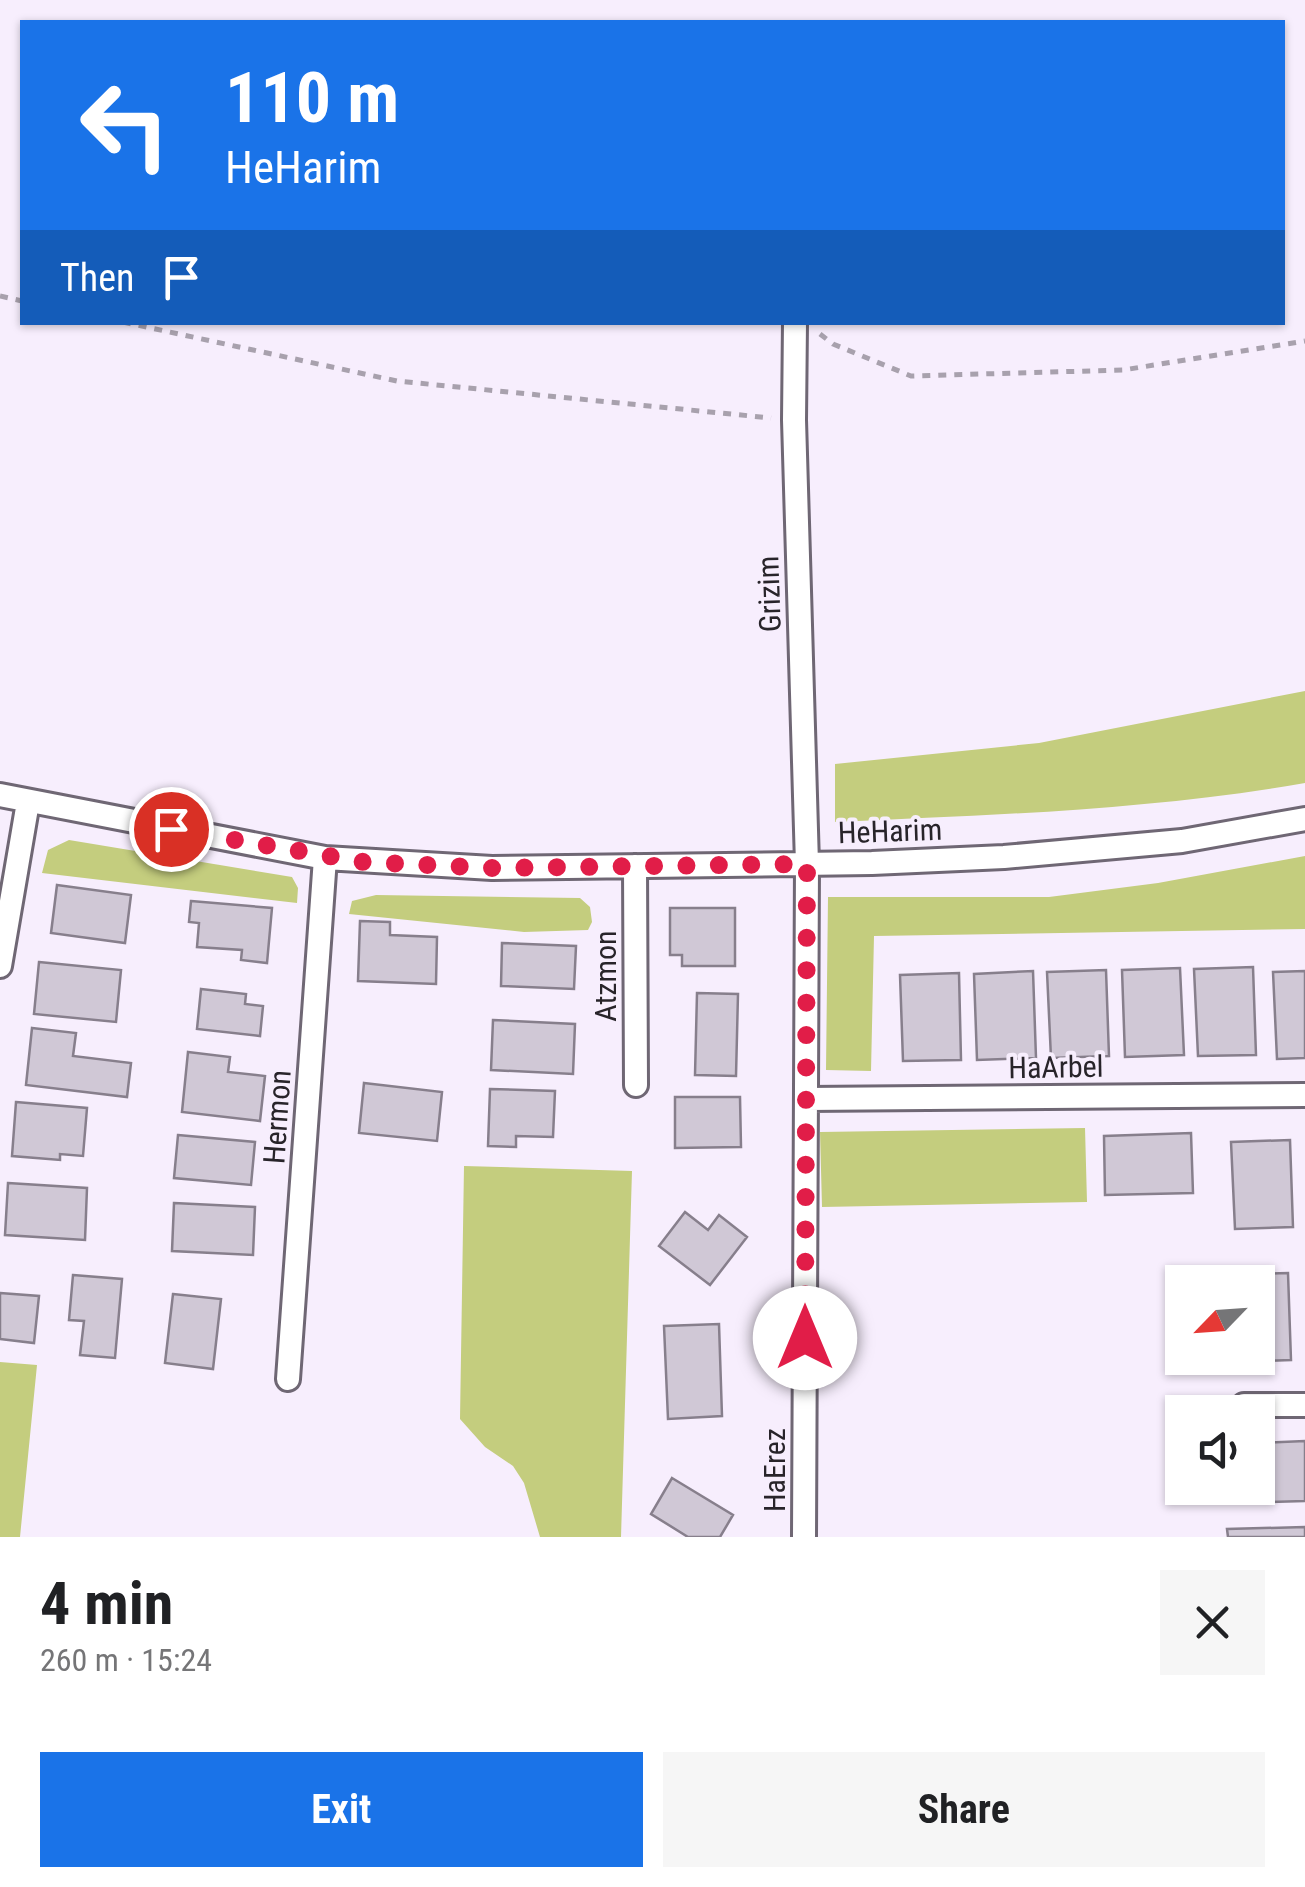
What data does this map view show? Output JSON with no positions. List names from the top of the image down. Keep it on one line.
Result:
{"streets":{"street":["Grizim","HeHarim","Atzmon","HaArbel","Hermon","HaErez"]},"crossings":[["Grizim","HeHarim"],["Grizim","HaErez"],["HeHarim","Atzmon"],["HeHarim","Hermon"],["HeHarim","HaErez"],["HaArbel","HaErez"]],"north":"bottom left","page":{"turn":["110 m","HeHarim"],"then":"Then","heading":["4 min","260 m · 15:24"],"buttons":["Exit","Share"]}}
